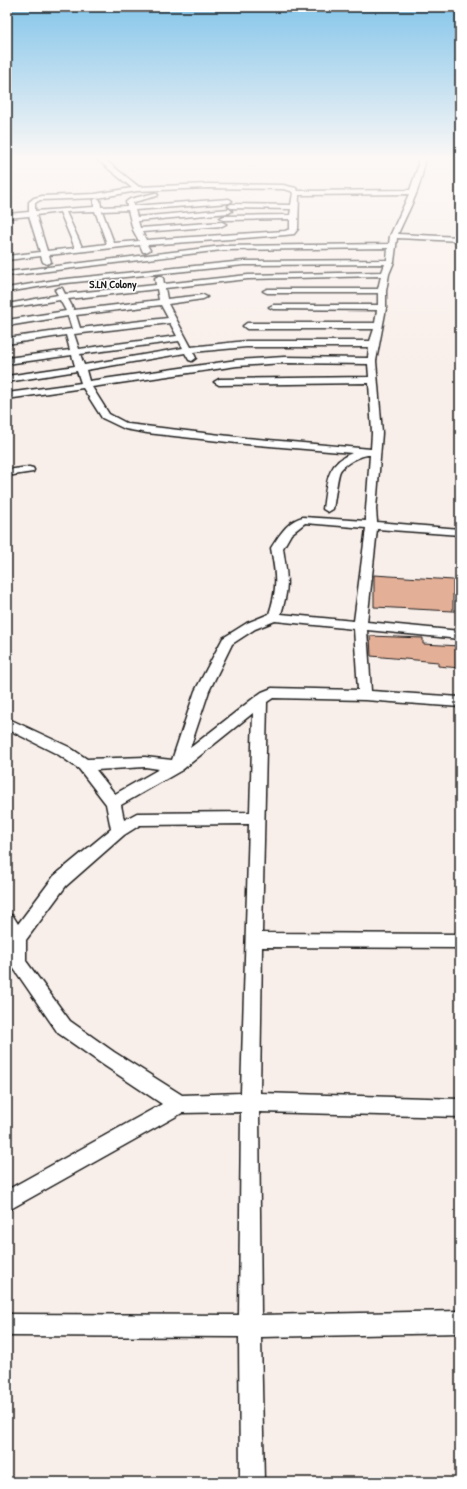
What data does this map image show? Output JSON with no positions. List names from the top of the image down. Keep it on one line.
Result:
{"districts":["S.LN Colony"]}
